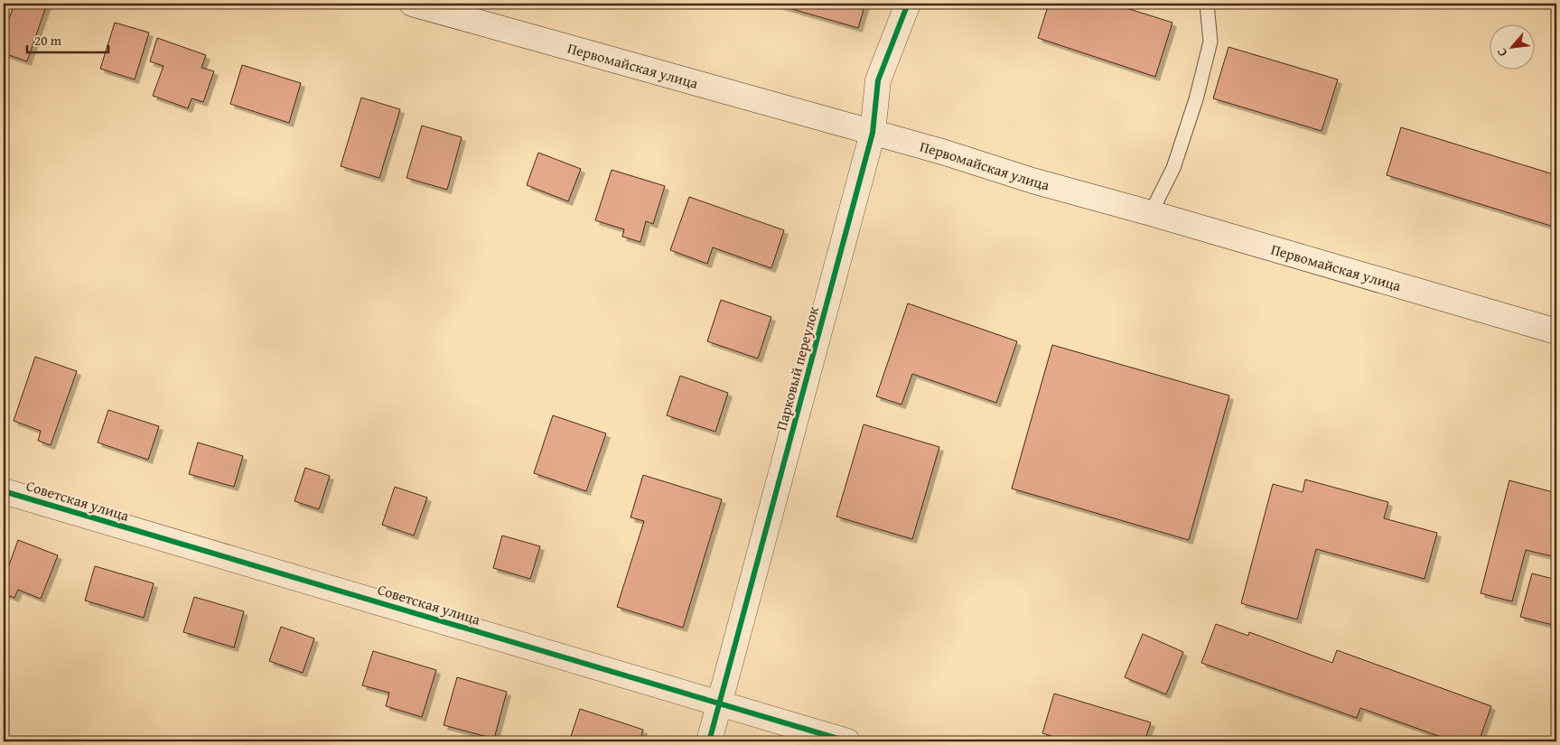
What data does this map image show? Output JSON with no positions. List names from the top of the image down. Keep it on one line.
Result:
{"streets":{"street":["Первомайская улица","Парковый переулок","Советская улица"]},"crossings":[["Первомайская улица","Парковый переулок"],["Парковый переулок","Советская улица"]],"scale_bar":"20 m","north":"bottom left"}
